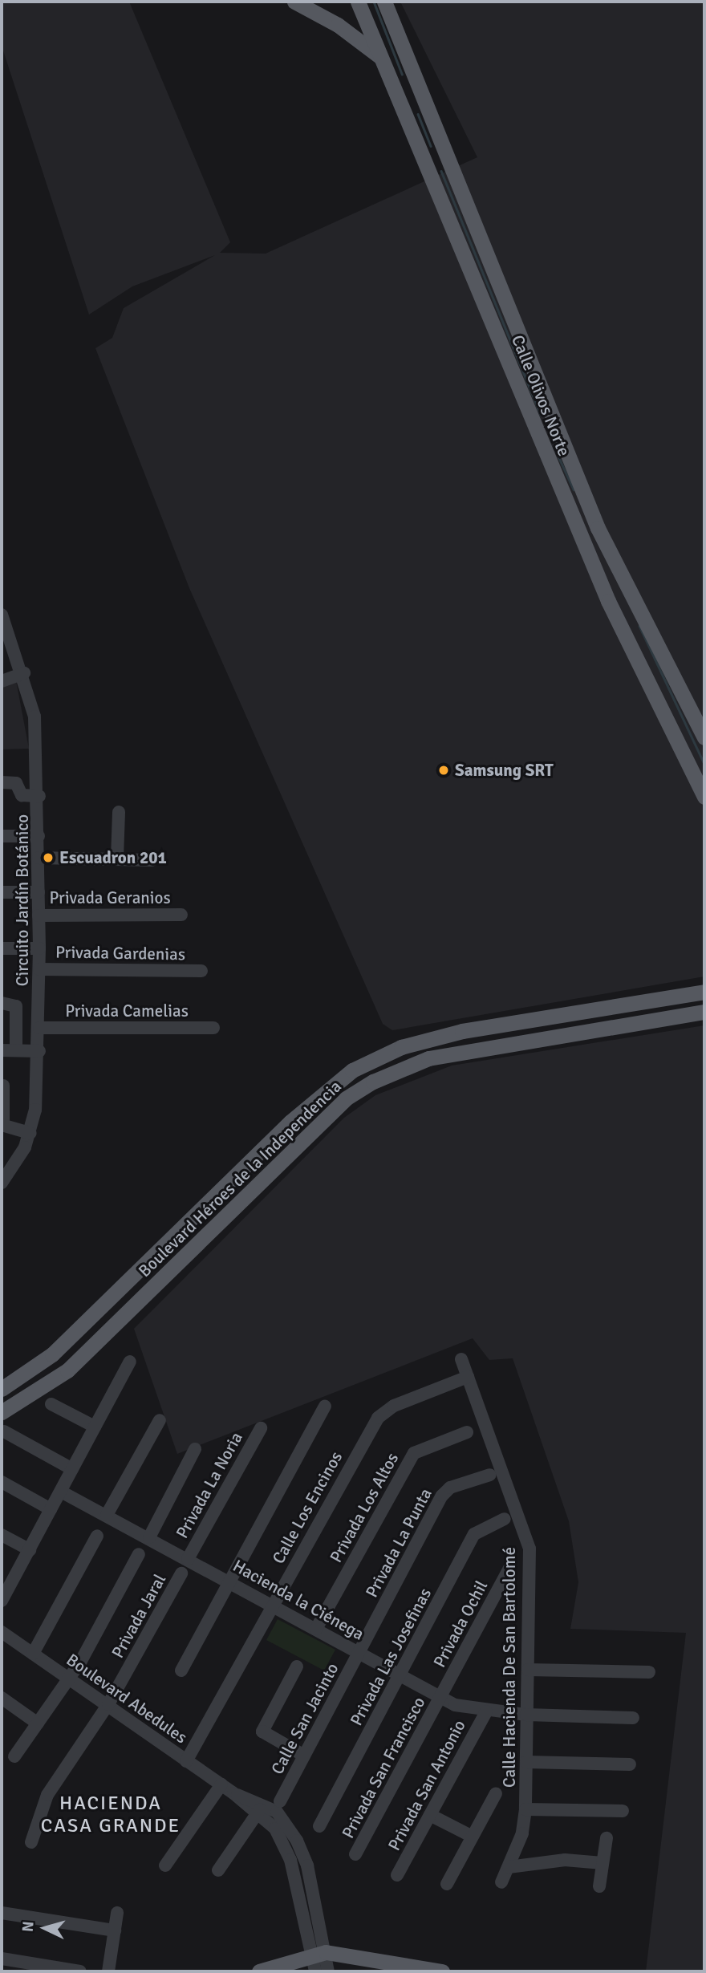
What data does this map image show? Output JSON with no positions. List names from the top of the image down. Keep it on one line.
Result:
{"streets":{"main road":["Calle Olivos Norte","Boulevard Héroes de la Independencia"],"street":["Privada Geranios","Circuito Jardín Botánico","Privada Gardenias","Privada Camelias","Privada La Noria","Calle Los Encinos","Privada Los Altos","Privada La Punta","Hacienda la Ciénega","Privada Jaral","Privada Ochil","Privada Las Josefinas","Calle Hacienda De San Bartolomé","Boulevard Abedules","Calle San Jacinto","Privada San Francisco","Privada San Antonio"]},"crossings":[["Privada Geranios","Circuito Jardín Botánico"],["Circuito Jardín Botánico","Privada Gardenias"],["Circuito Jardín Botánico","Privada Camelias"],["Privada La Noria","Hacienda la Ciénega"],["Calle Los Encinos","Hacienda la Ciénega"],["Calle Los Encinos","Calle Hacienda De San Bartolomé"],["Calle Los Encinos","Boulevard Abedules"],["Privada Los Altos","Hacienda la Ciénega"],["Privada La Punta","Hacienda la Ciénega"],["Privada La Punta","Calle San Jacinto"],["Hacienda la Ciénega","Privada Ochil"],["Hacienda la Ciénega","Privada Las Josefinas"],["Hacienda la Ciénega","Calle Hacienda De San Bartolomé"],["Hacienda la Ciénega","Calle San Jacinto"],["Hacienda la Ciénega","Privada San Francisco"],["Hacienda la Ciénega","Privada San Antonio"],["Privada Jaral","Boulevard Abedules"],["Privada Ochil","Privada San Francisco"]],"districts":["HACIENDA CASA GRANDE"],"places":["Samsung SRT","Escuadron 201"],"north":"left"}
